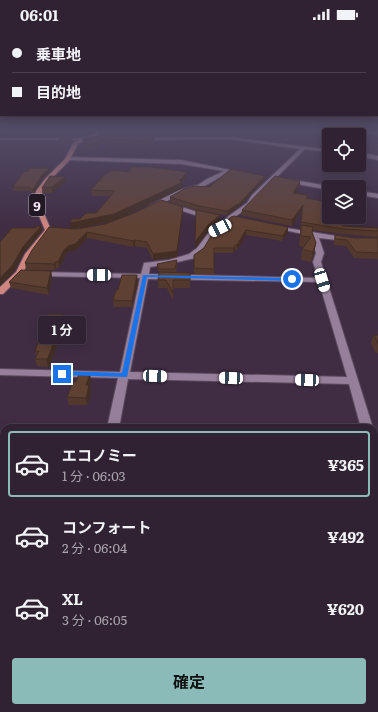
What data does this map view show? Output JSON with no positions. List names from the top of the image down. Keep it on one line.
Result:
{"streets":{"main road":["9"]},"page":{"status":"06:01","banner":["乗車地","目的地"],"bubble":"1 分","list":[{"name":"エコノミー","note":"1 分 · 06:03","value":"¥365"},{"name":"コンフォート","note":"2 分 · 06:04","value":"¥492"},{"name":"XL","note":"3 分 · 06:05","value":"¥620"}],"buttons":"確定"}}
